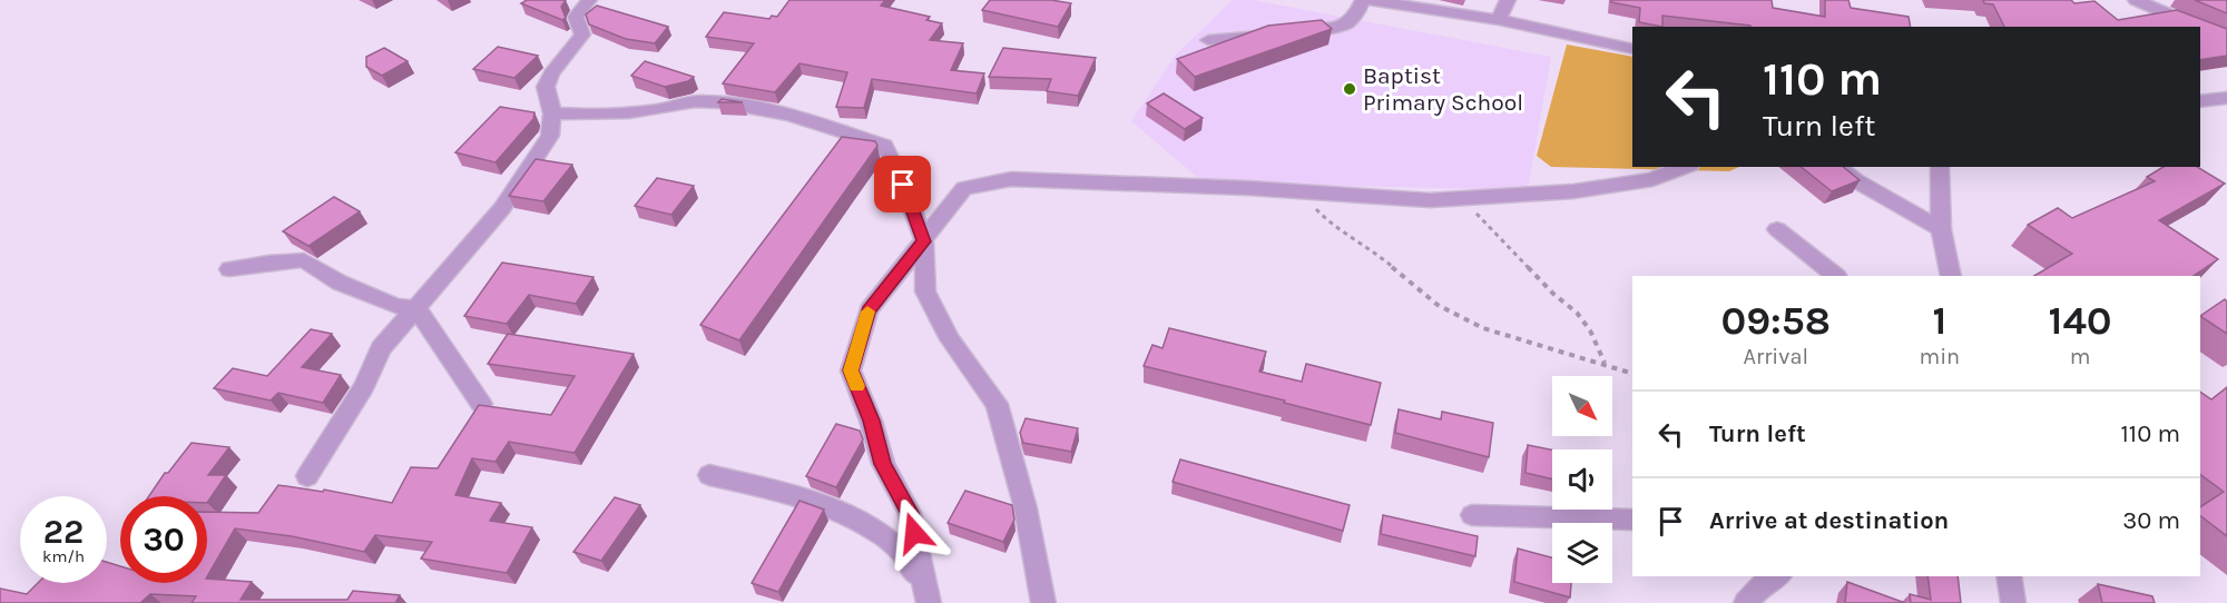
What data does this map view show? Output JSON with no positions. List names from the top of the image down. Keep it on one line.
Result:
{"places":["Baptist Primary School"],"north":"bottom right","page":{"turn":["110 m","Turn left"],"eta":["09:58","Arrival","1","min","140","m"],"list":[{"name":"Turn left","value":"110 m"},{"name":"Arrive at destination","value":"30 m"}],"speed":"22 km/h","limit":"30"}}
